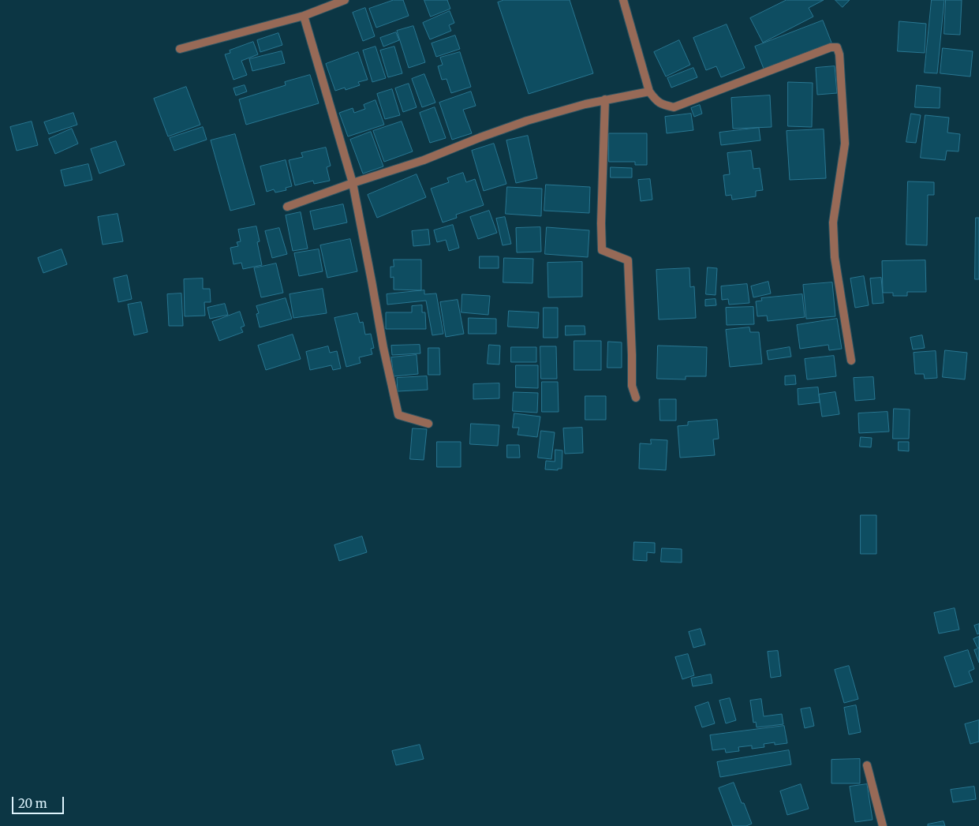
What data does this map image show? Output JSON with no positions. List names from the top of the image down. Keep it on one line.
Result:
{"scale_bar":"20 m"}
